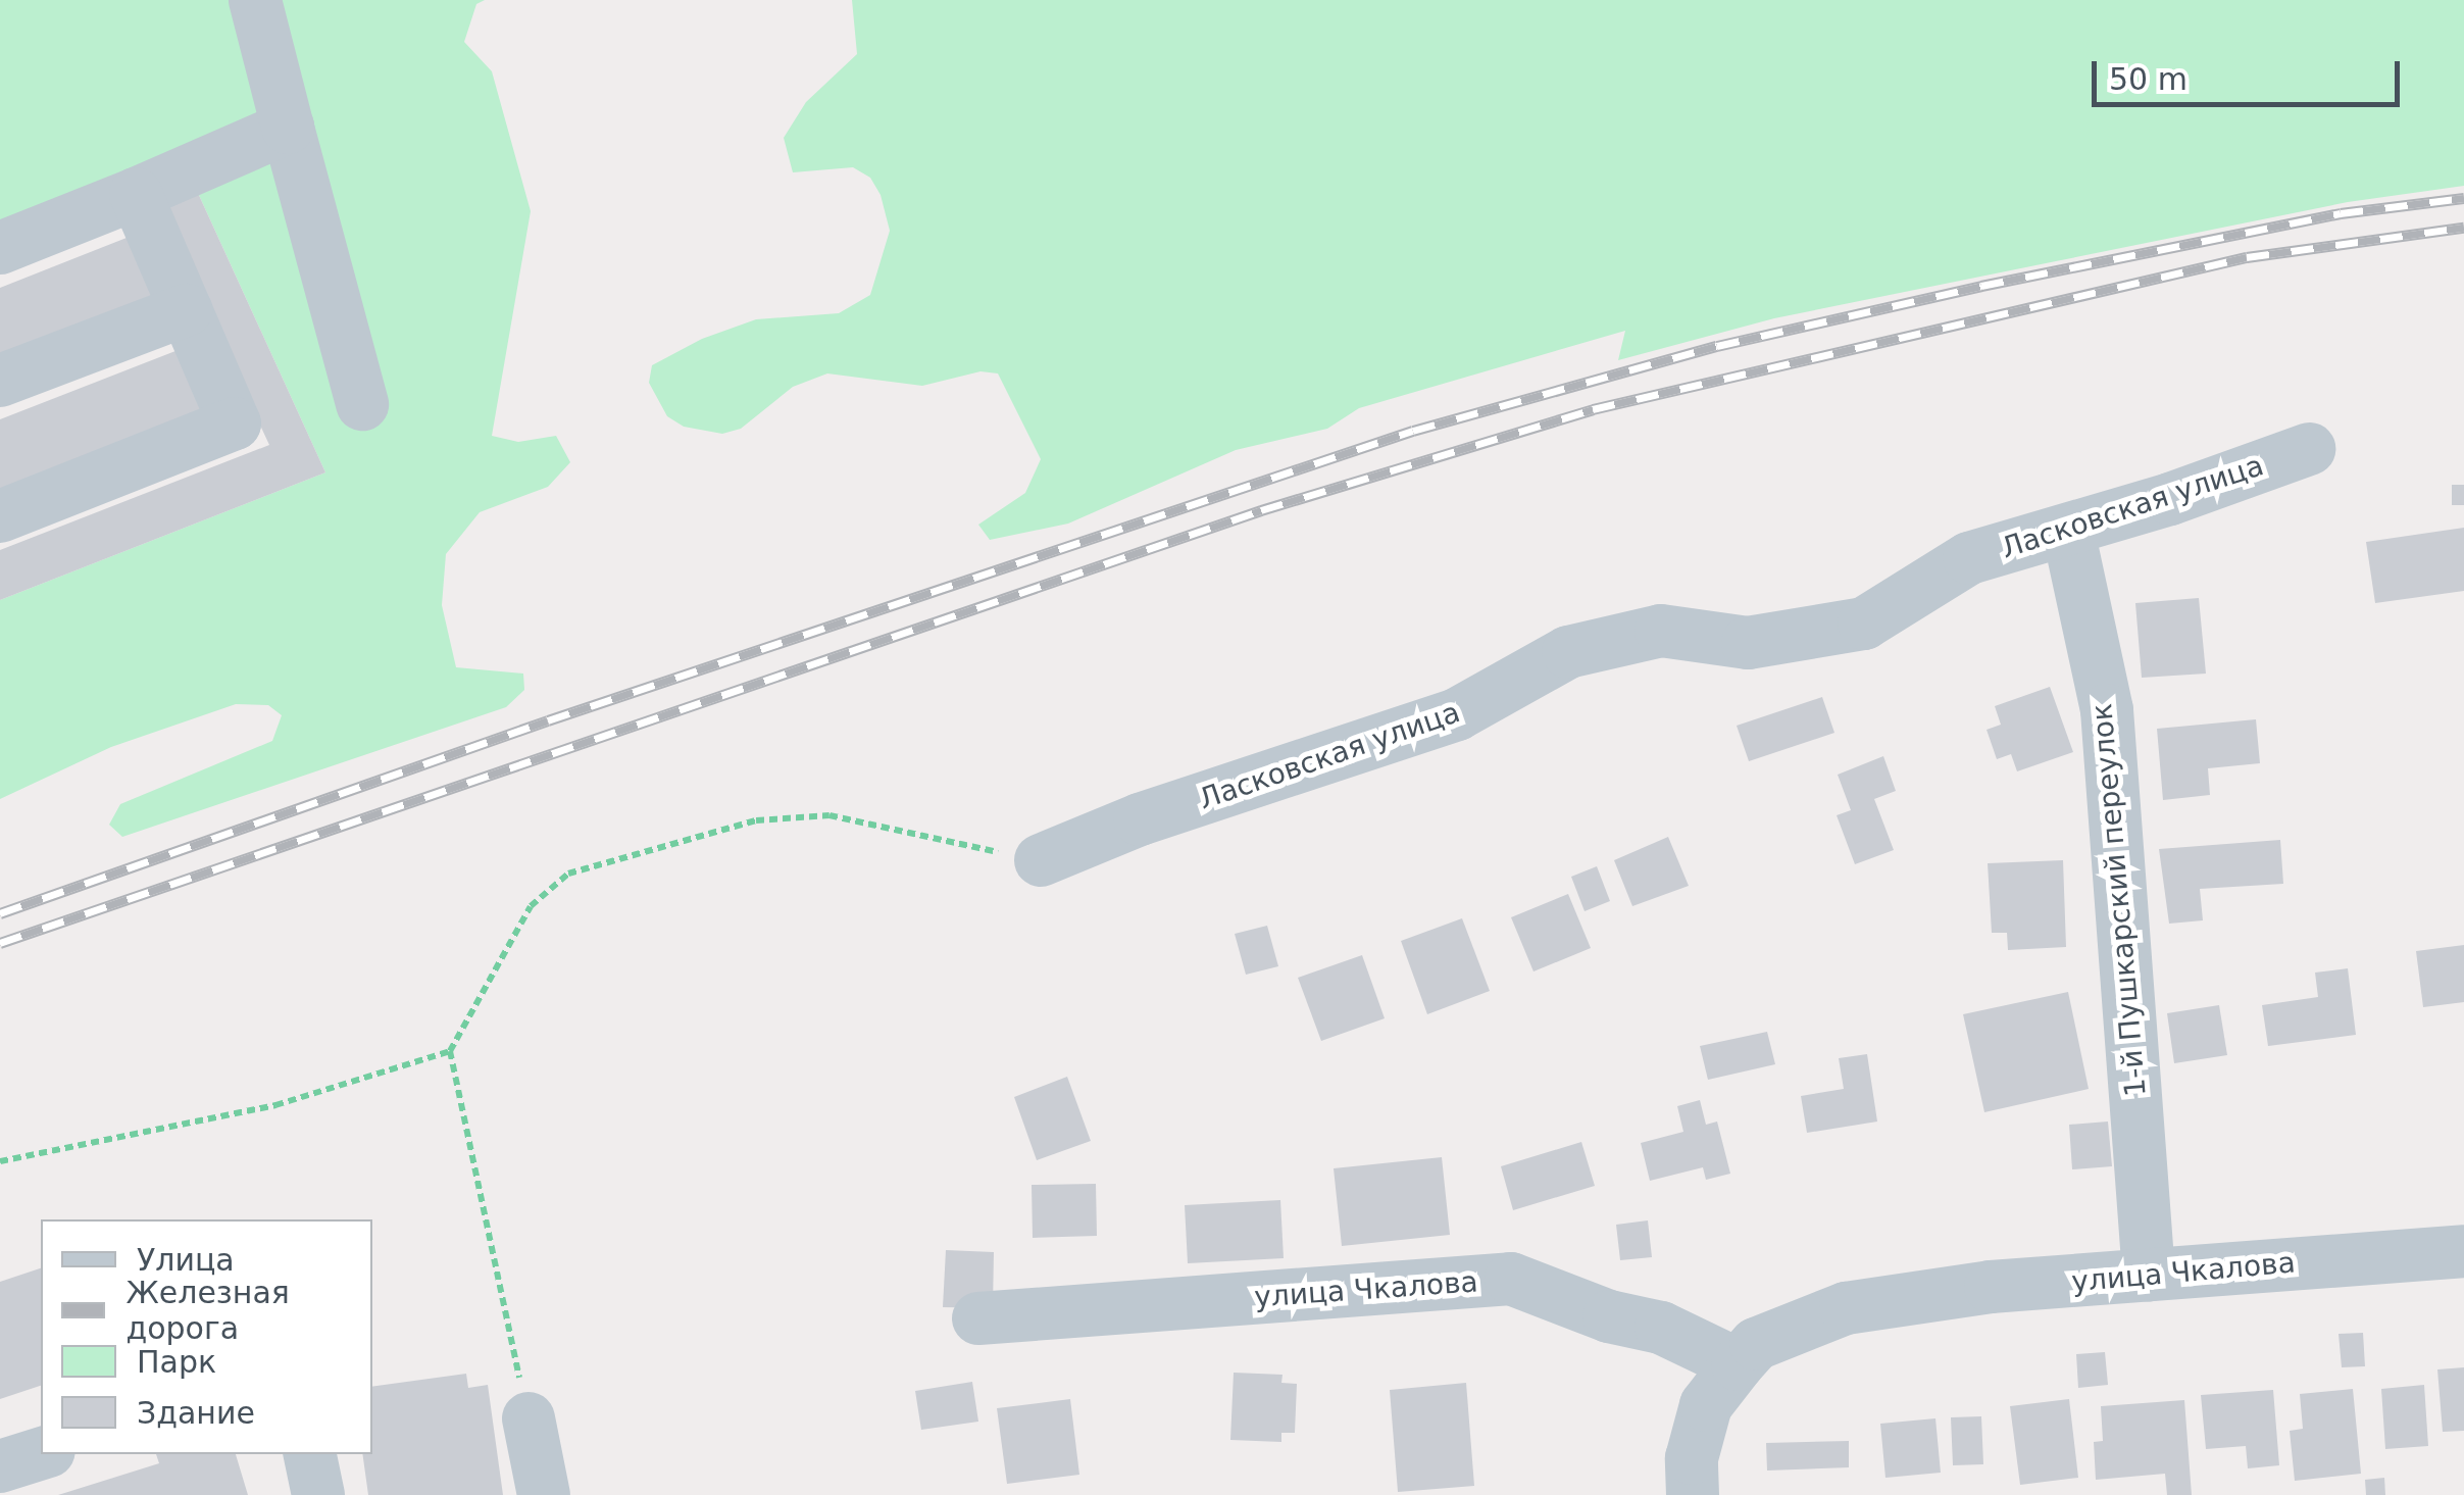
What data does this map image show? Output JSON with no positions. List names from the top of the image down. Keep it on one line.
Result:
{"streets":{"street":["Ласковская улица","1-й Пушкарский переулок","улица Чкалова"]},"crossings":[["Ласковская улица","1-й Пушкарский переулок"],["1-й Пушкарский переулок","улица Чкалова"]],"legend":["Улица","Железная дорога","Парк","Здание"],"scale_bar":"50 m"}
